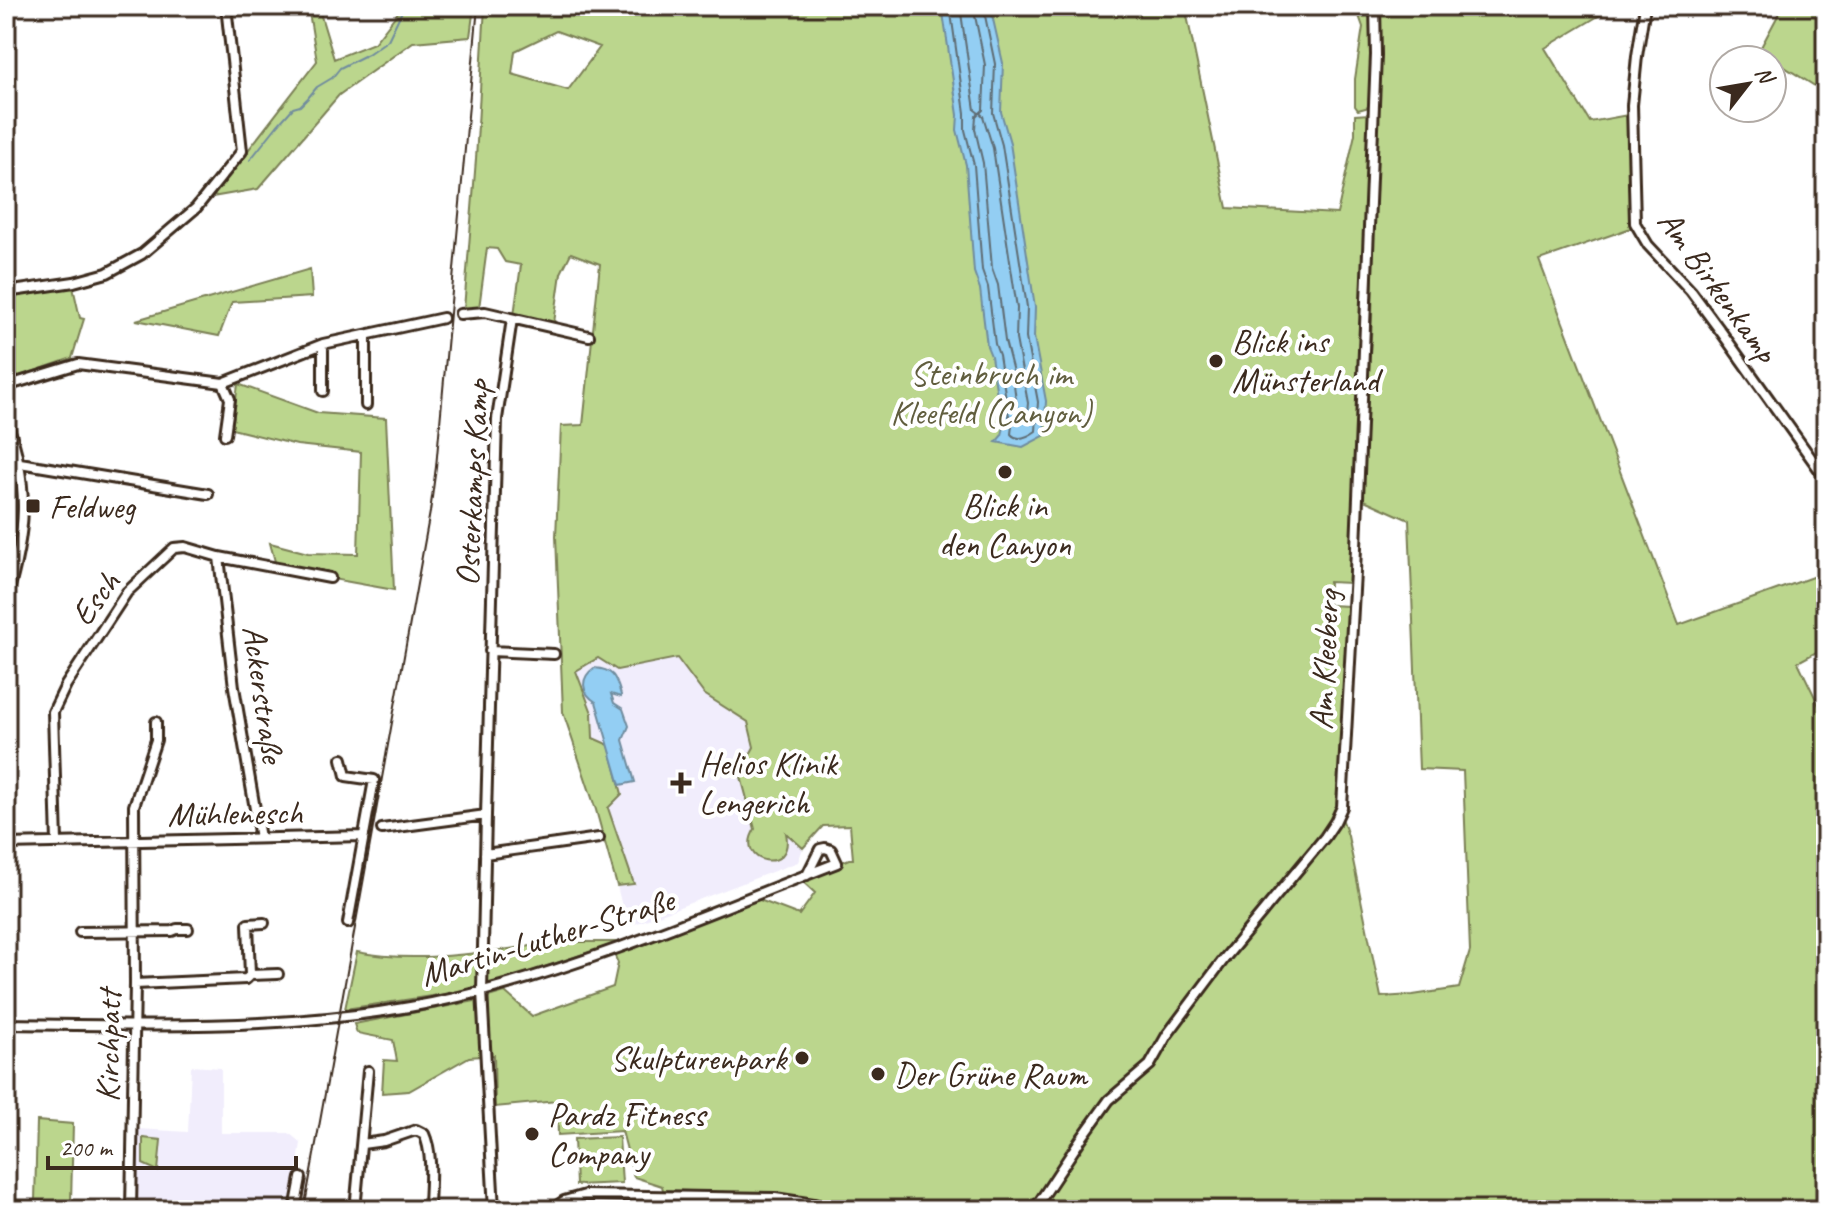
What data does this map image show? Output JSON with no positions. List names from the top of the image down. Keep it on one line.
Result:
{"streets":{"street":["Am Birkenkamp","Osterkamps Kamp","Esch","Am Kleeberg","Ackerstraße","Mühlenesch","Martin-Luther-Straße","Kirchpatt"]},"crossings":[["Osterkamps Kamp","Martin-Luther-Straße"],["Esch","Ackerstraße"],["Esch","Mühlenesch"],["Ackerstraße","Mühlenesch"],["Mühlenesch","Kirchpatt"],["Martin-Luther-Straße","Kirchpatt"]],"parks":["Steinbruch im Kleefeld (Canyon)"],"places":{"other":["Blick ins Münsterland","Blick in den Canyon","Skulpturenpark","Der Grüne Raum","Pardz Fitness Company"],"transit":["Feldweg"],"health":["Helios Klinik Lengerich"]},"scale_bar":"200 m","north":"top right"}
